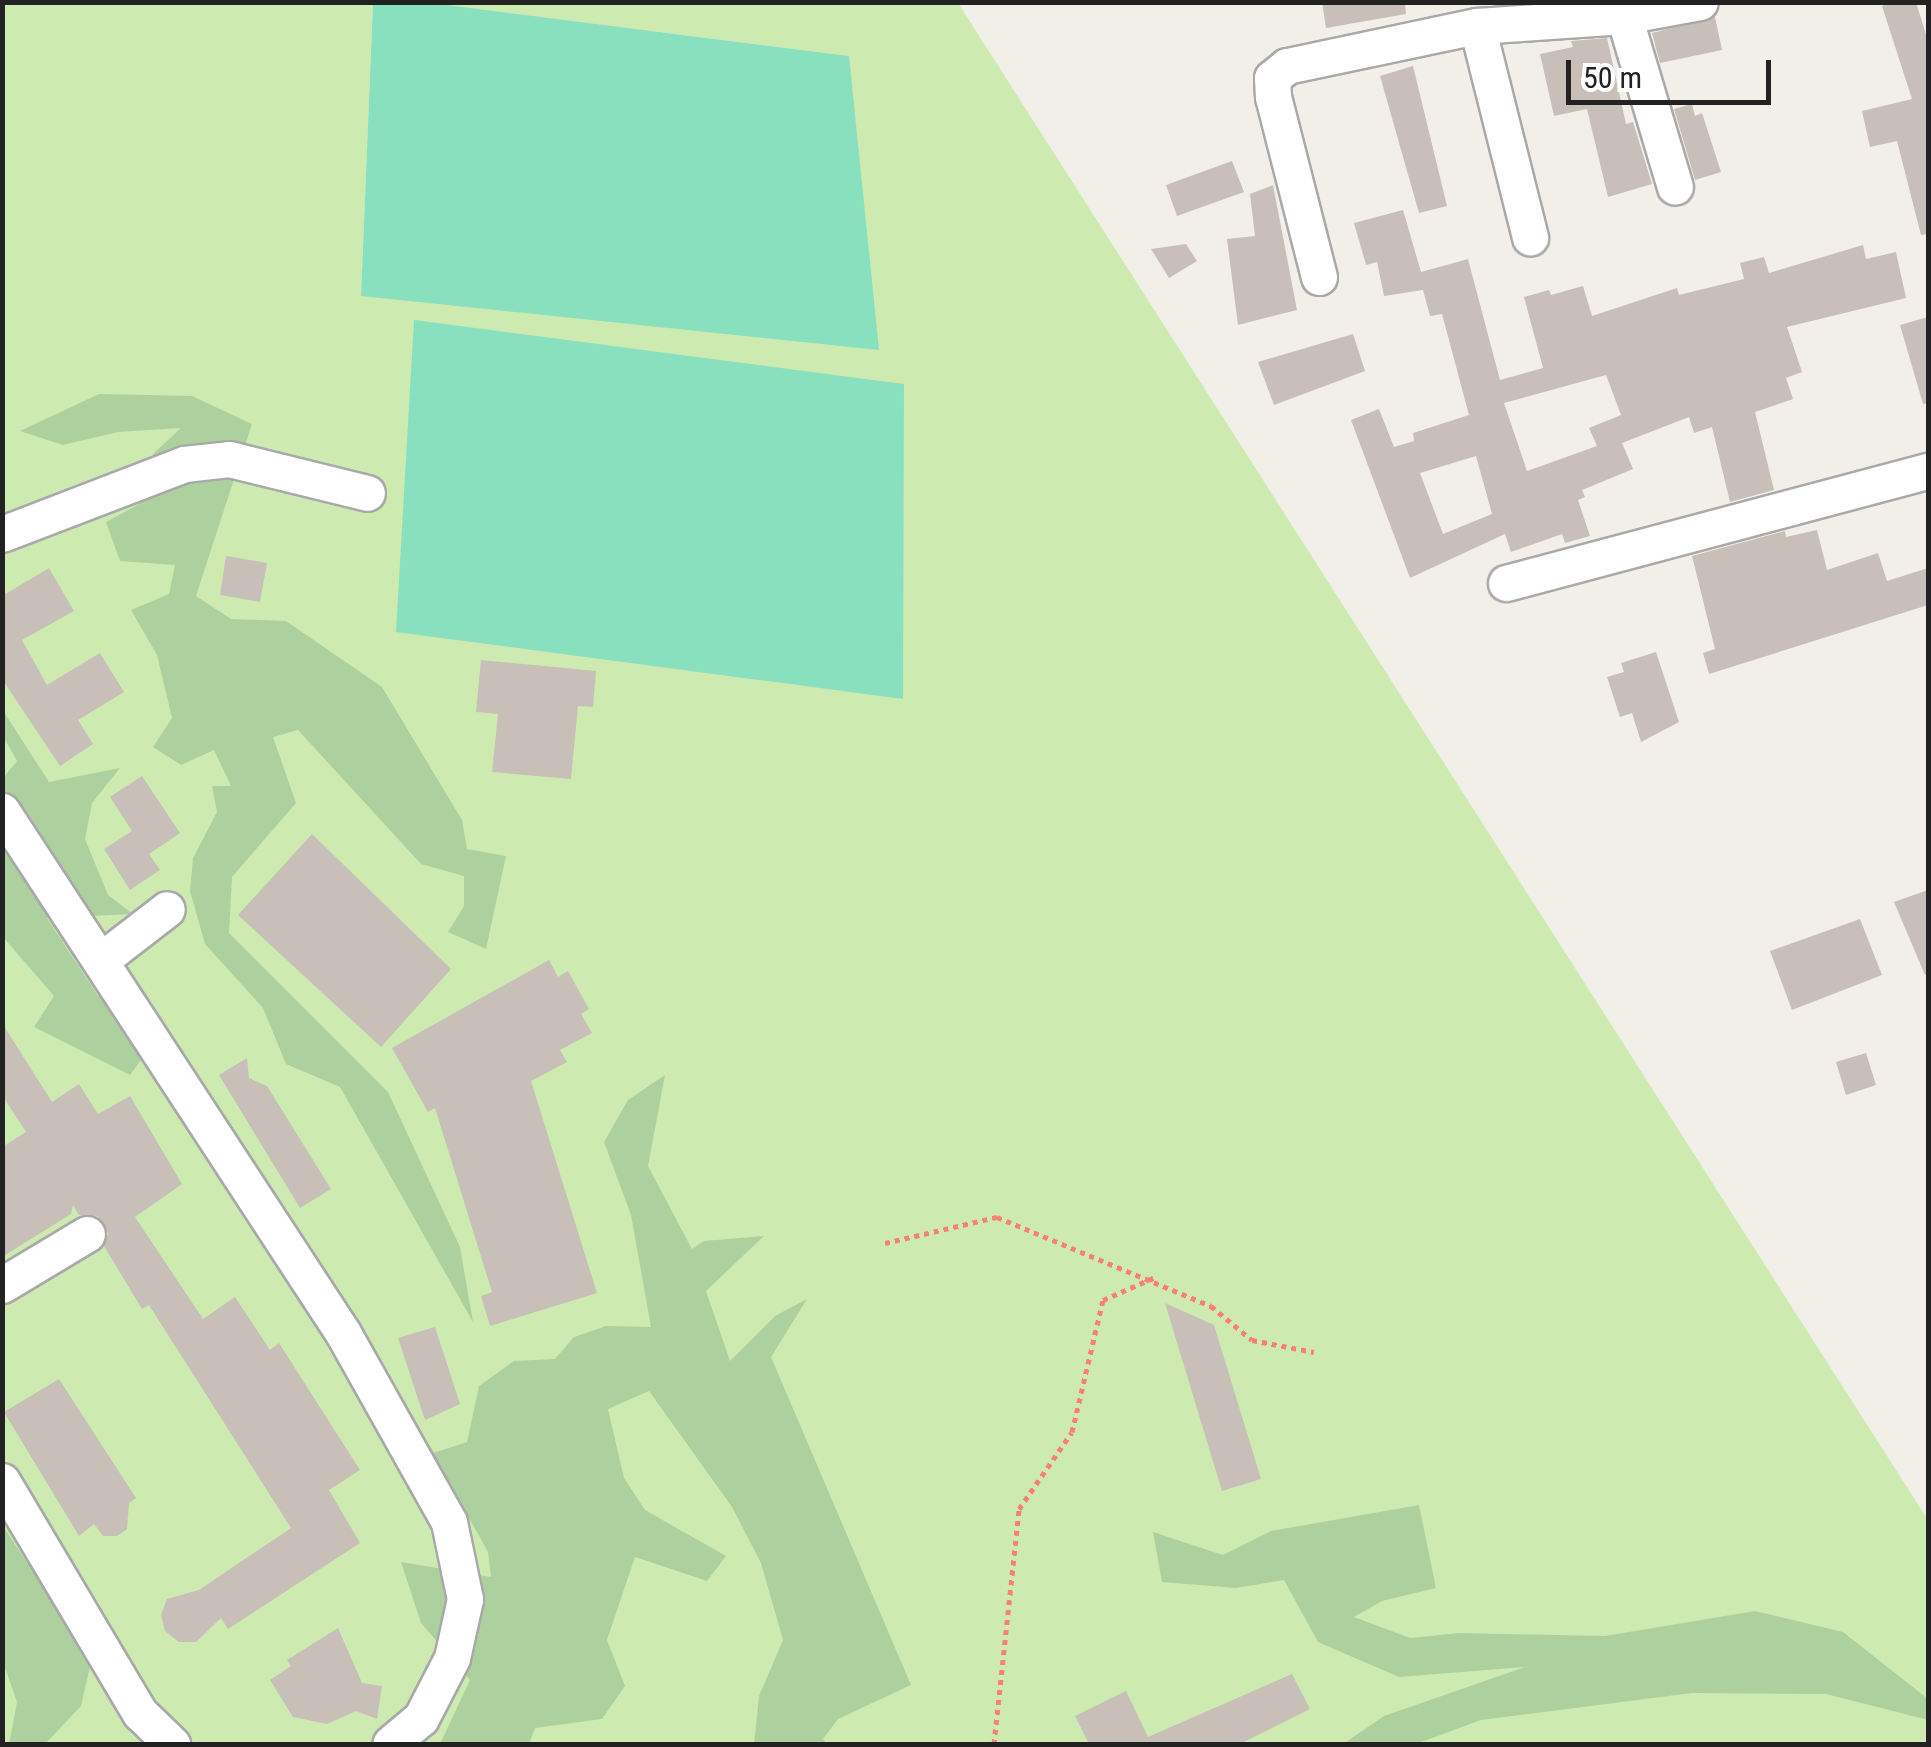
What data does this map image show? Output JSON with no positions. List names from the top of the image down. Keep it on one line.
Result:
{"scale_bar":"50 m"}
